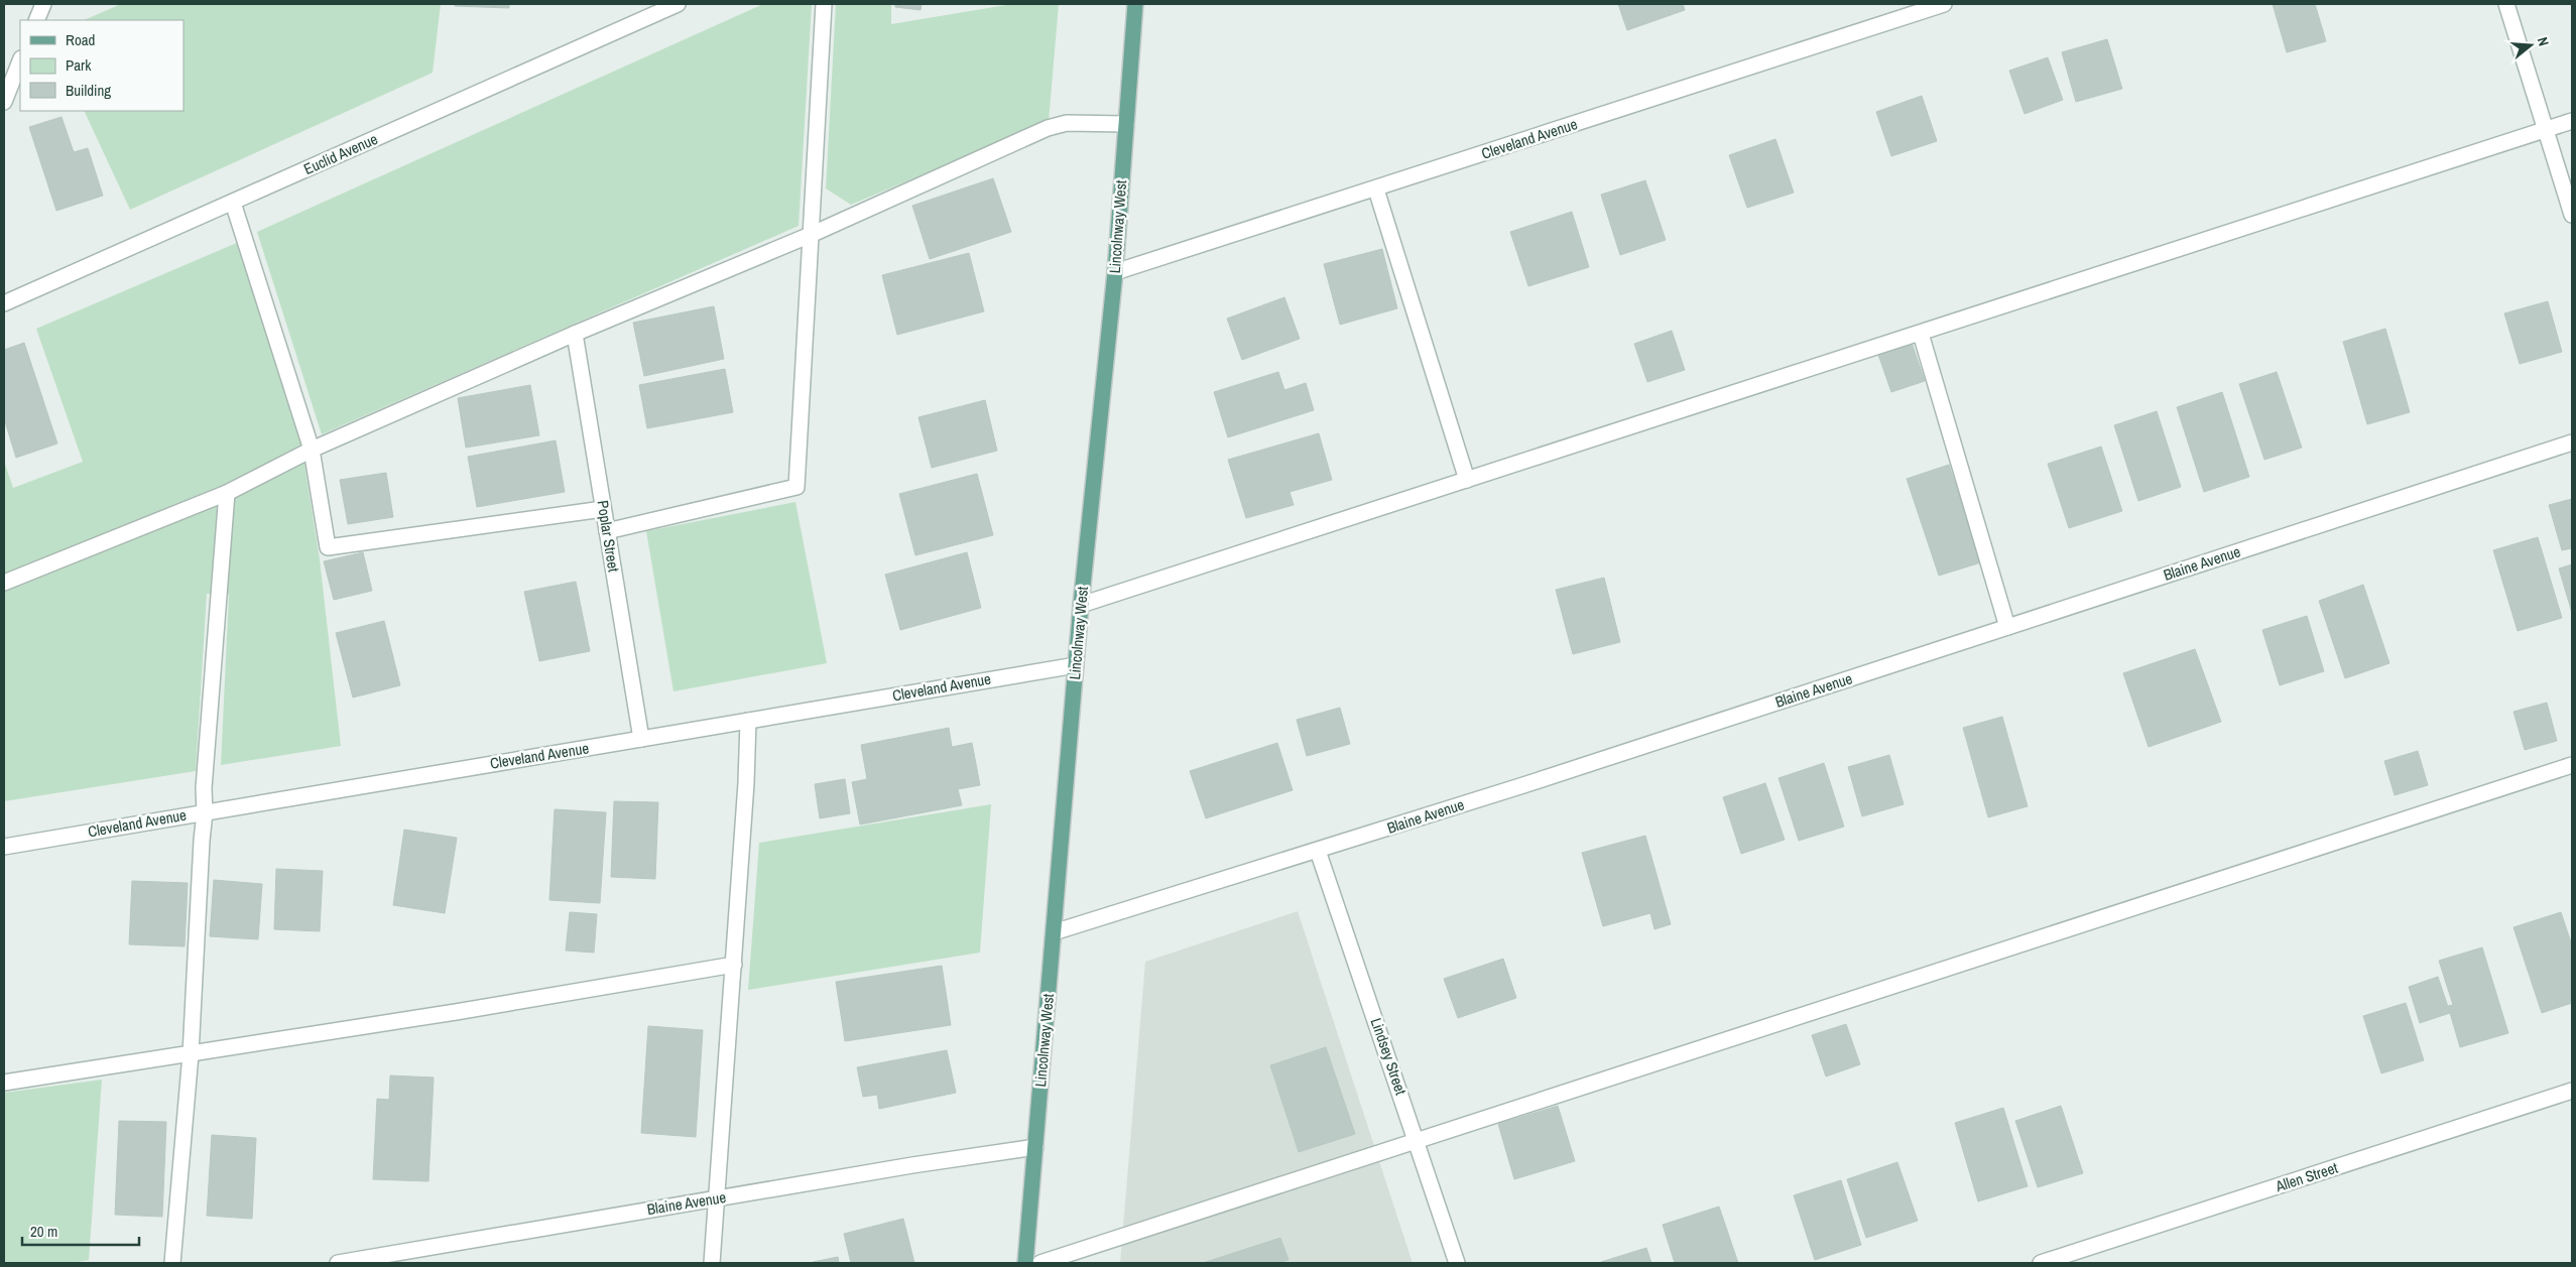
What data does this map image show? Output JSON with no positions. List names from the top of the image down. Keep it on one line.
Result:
{"streets":{"main road":["Lincolnway West"],"street":["Cleveland Avenue","Euclid Avenue","Poplar Street","Blaine Avenue","Lindsey Street","Allen Street"]},"crossings":[["Cleveland Avenue","Lincolnway West"],["Cleveland Avenue","Poplar Street"],["Lincolnway West","Blaine Avenue"],["Blaine Avenue","Lindsey Street"]],"legend":["Road","Park","Building"],"scale_bar":"20 m","north":"right"}
